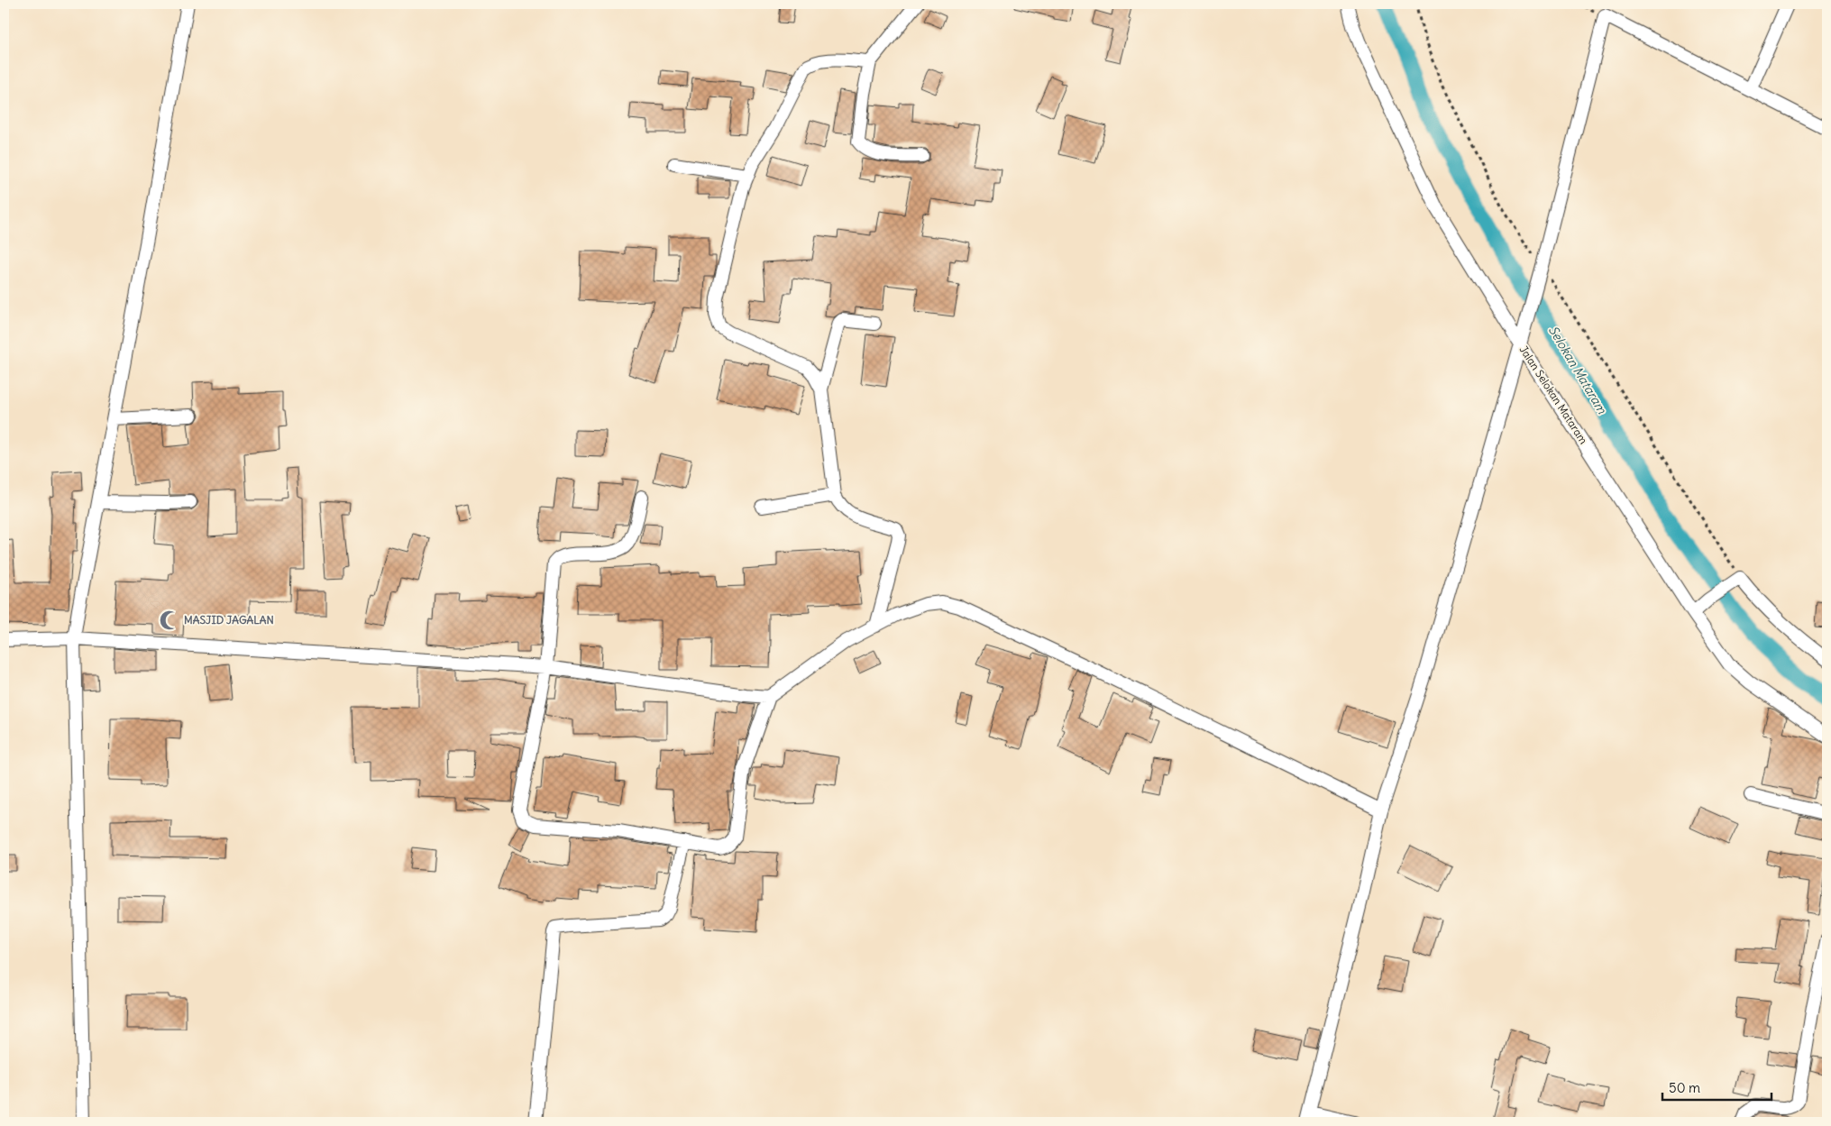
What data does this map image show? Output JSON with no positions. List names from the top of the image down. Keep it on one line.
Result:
{"streets":{"street":["Jalan Selokan Mataram"]},"water":["Selokan Mataram"],"places":{"mosque":["MASJID JAGALAN"]},"scale_bar":"50 m"}
